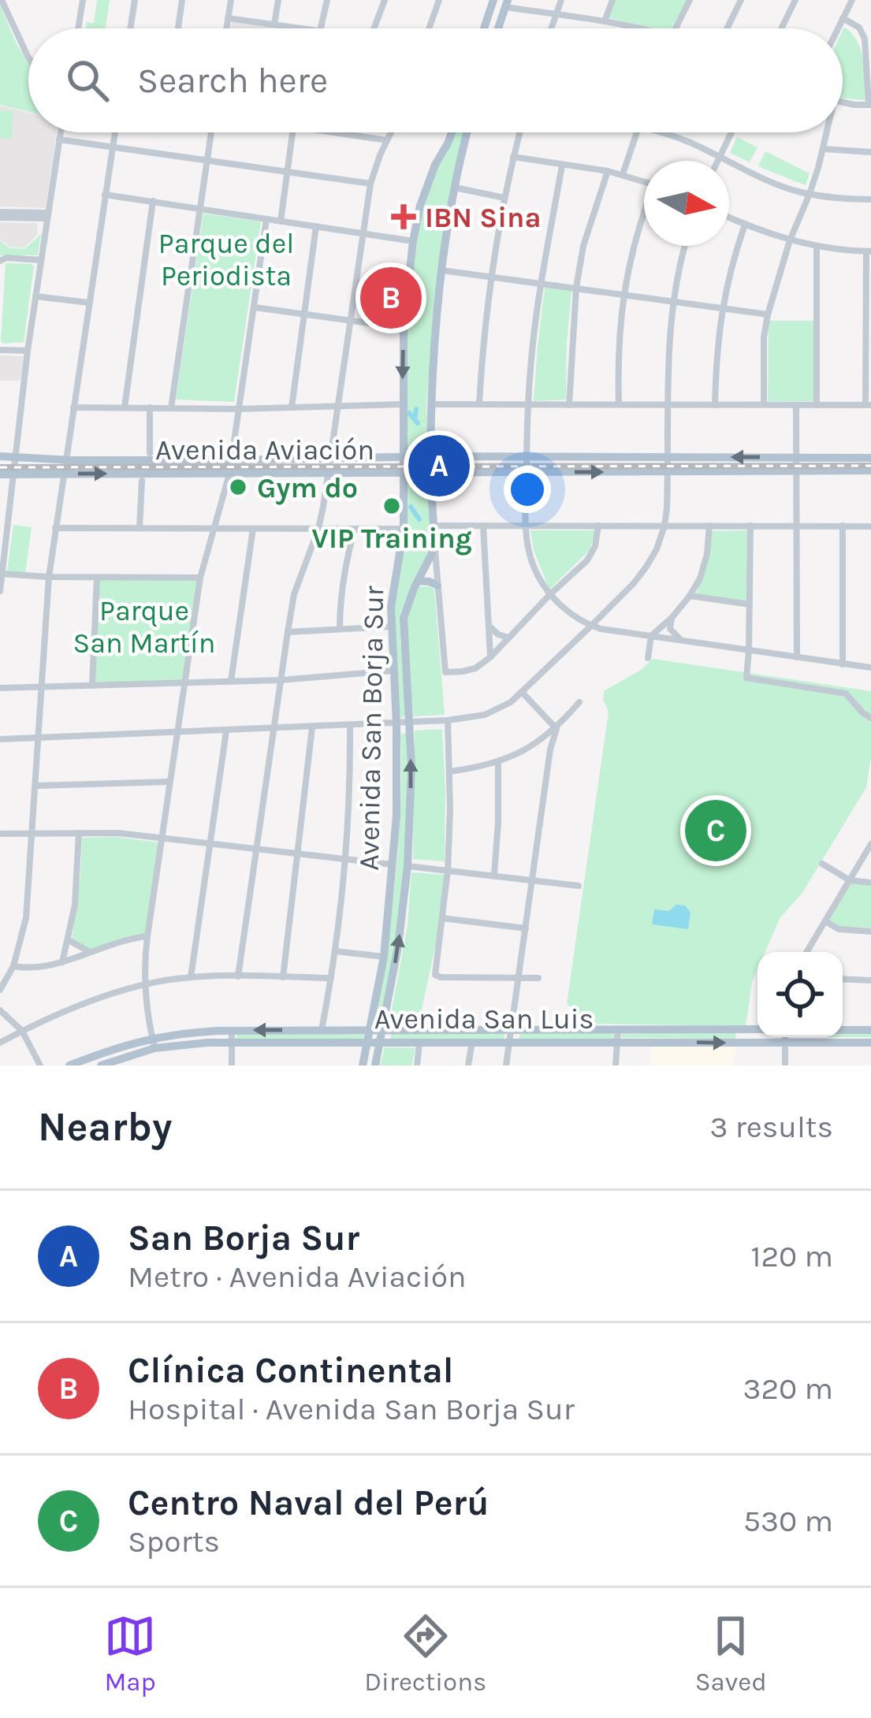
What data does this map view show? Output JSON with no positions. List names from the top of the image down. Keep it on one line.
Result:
{"streets":{"main road":["Avenida Aviación","Avenida San Borja Sur","Avenida San Luis"]},"crossings":[["Avenida Aviación","Avenida San Borja Sur"],["Avenida San Borja Sur","Avenida San Luis"]],"parks":["Parque del Periodista","Parque San Martín"],"places":{"health":["IBN Sina"],"other":["Gym do","VIP Training"]},"north":"right","page":{"search":"Search here","pins":["B","A","C"],"heading":["Nearby","3 results"],"list":[{"mark":"A","name":"San Borja Sur","note":"Metro · Avenida Aviación","value":"120 m"},{"mark":"B","name":"Clínica Continental","note":"Hospital · Avenida San Borja Sur","value":"320 m"},{"mark":"C","name":"Centro Naval del Perú","note":"Sports","value":"530 m"}],"nav":["Map","Directions","Saved"]}}
